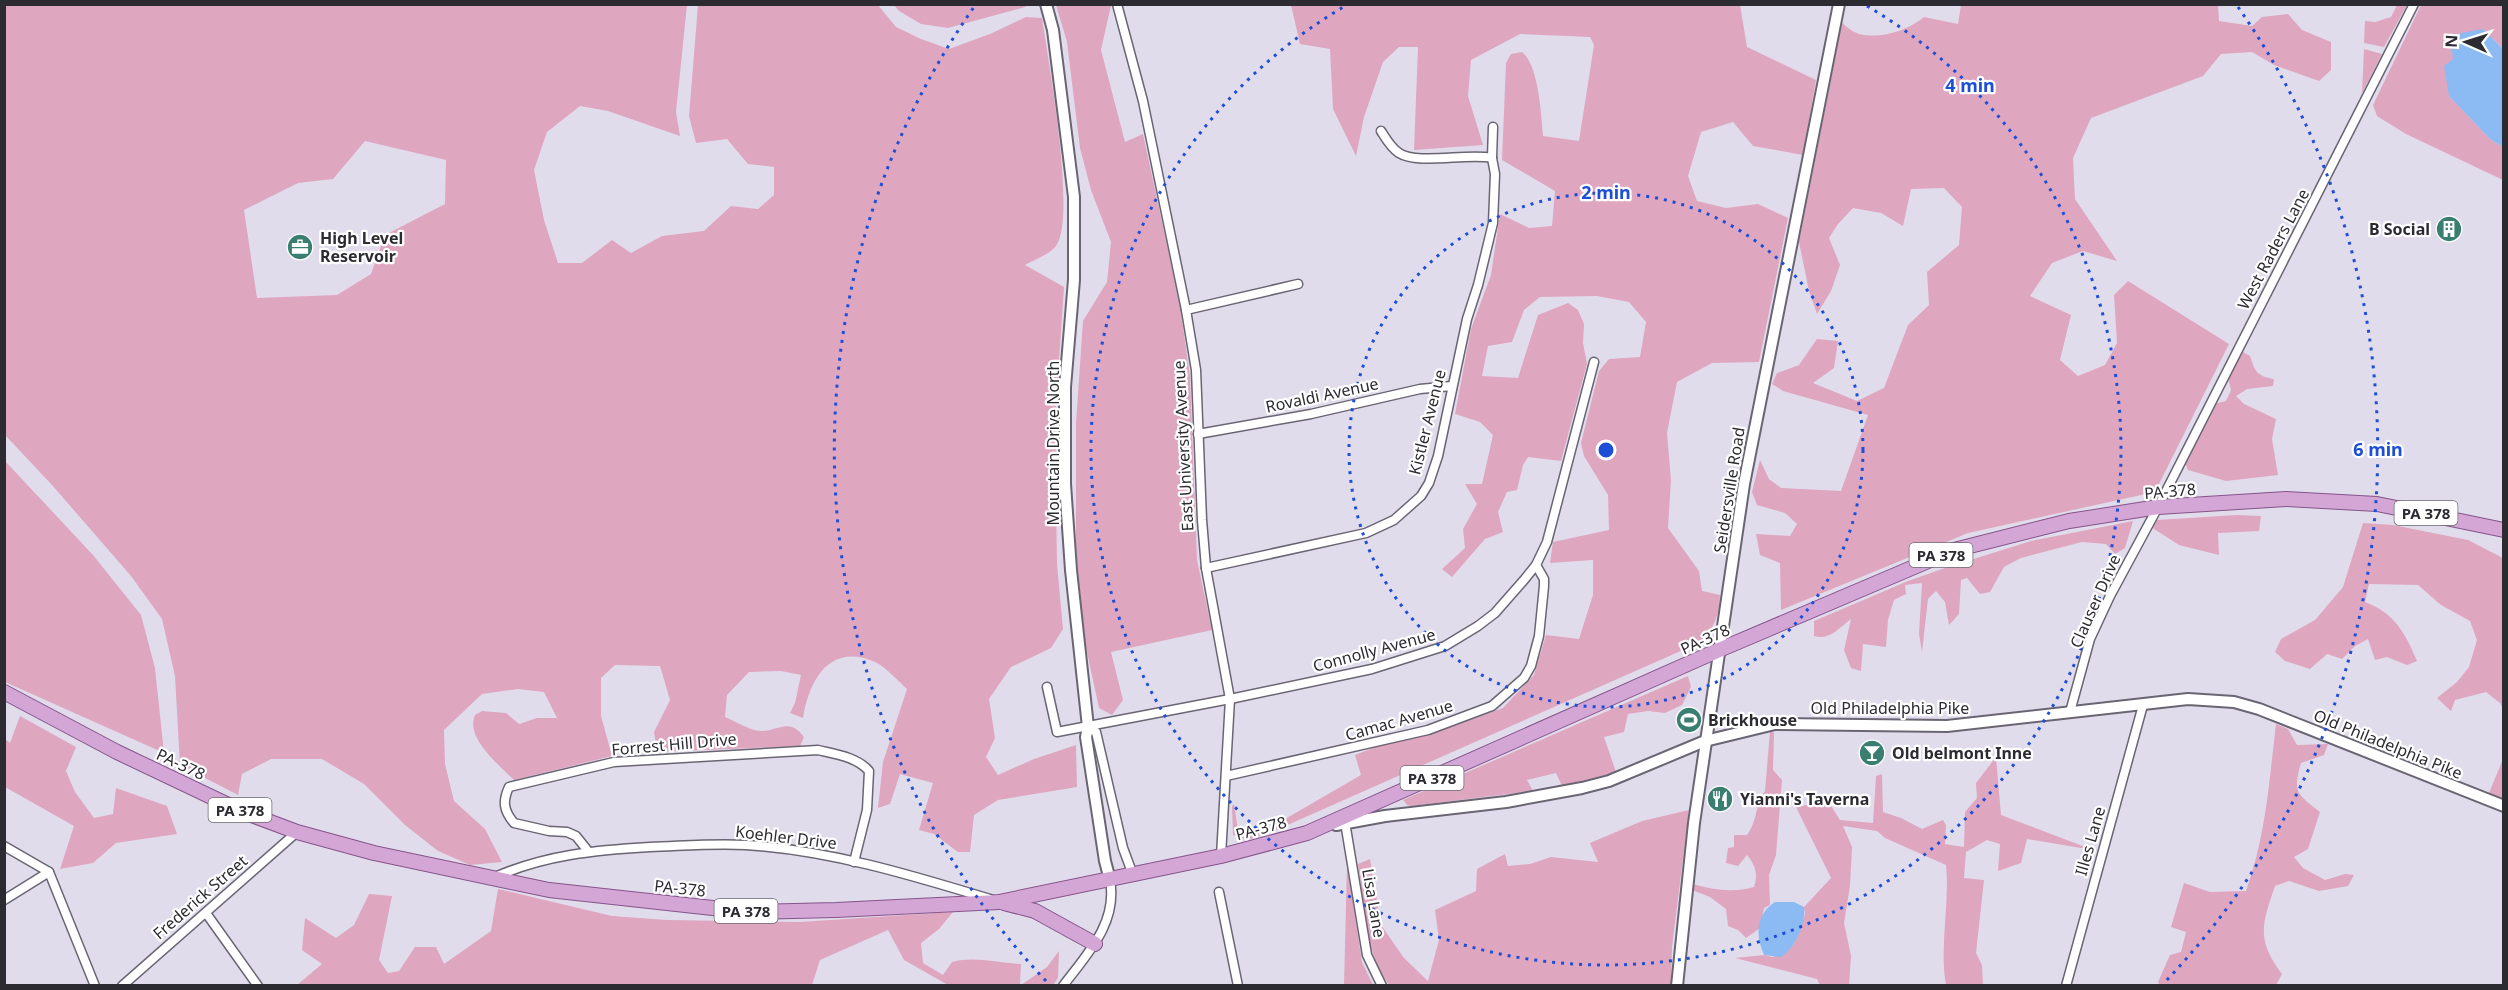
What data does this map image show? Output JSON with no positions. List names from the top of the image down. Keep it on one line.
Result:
{"streets":{"main road":["PA-378","PA 378"],"street":["West Raders Lane","Rovaldi Avenue","Kistler Avenue","Mountain Drive North","East University Avenue","Seidersville Road","Clauser Drive","Connolly Avenue","Old Philadelphia Pike","Camac Avenue","Forrest Hill Drive","Koehler Drive","Illes Lane","Frederick Street","Lisa Lane"]},"crossings":[["West Raders Lane","PA-378"],["West Raders Lane","Clauser Drive"],["Rovaldi Avenue","Kistler Avenue"],["Rovaldi Avenue","East University Avenue"],["Kistler Avenue","East University Avenue"],["Mountain Drive North","PA-378"],["Mountain Drive North","Connolly Avenue"],["East University Avenue","PA-378"],["East University Avenue","Connolly Avenue"],["East University Avenue","Camac Avenue"],["Seidersville Road","PA-378"],["Seidersville Road","Old Philadelphia Pike"],["PA-378","Clauser Drive"],["PA-378","Old Philadelphia Pike"],["PA-378","Koehler Drive"],["PA-378","Frederick Street"],["Clauser Drive","Old Philadelphia Pike"],["Connolly Avenue","Camac Avenue"],["Old Philadelphia Pike","Illes Lane"],["Old Philadelphia Pike","Lisa Lane"],["Forrest Hill Drive","Koehler Drive"]],"places":{"building":["B Social"],"office":["High Level Reservoir"],"sports":["Brickhouse"],"bar":["Old belmont Inne"],"restaurant":["Yianni's Taverna"]},"north":"left","rings":["4 min","2 min","6 min"]}
